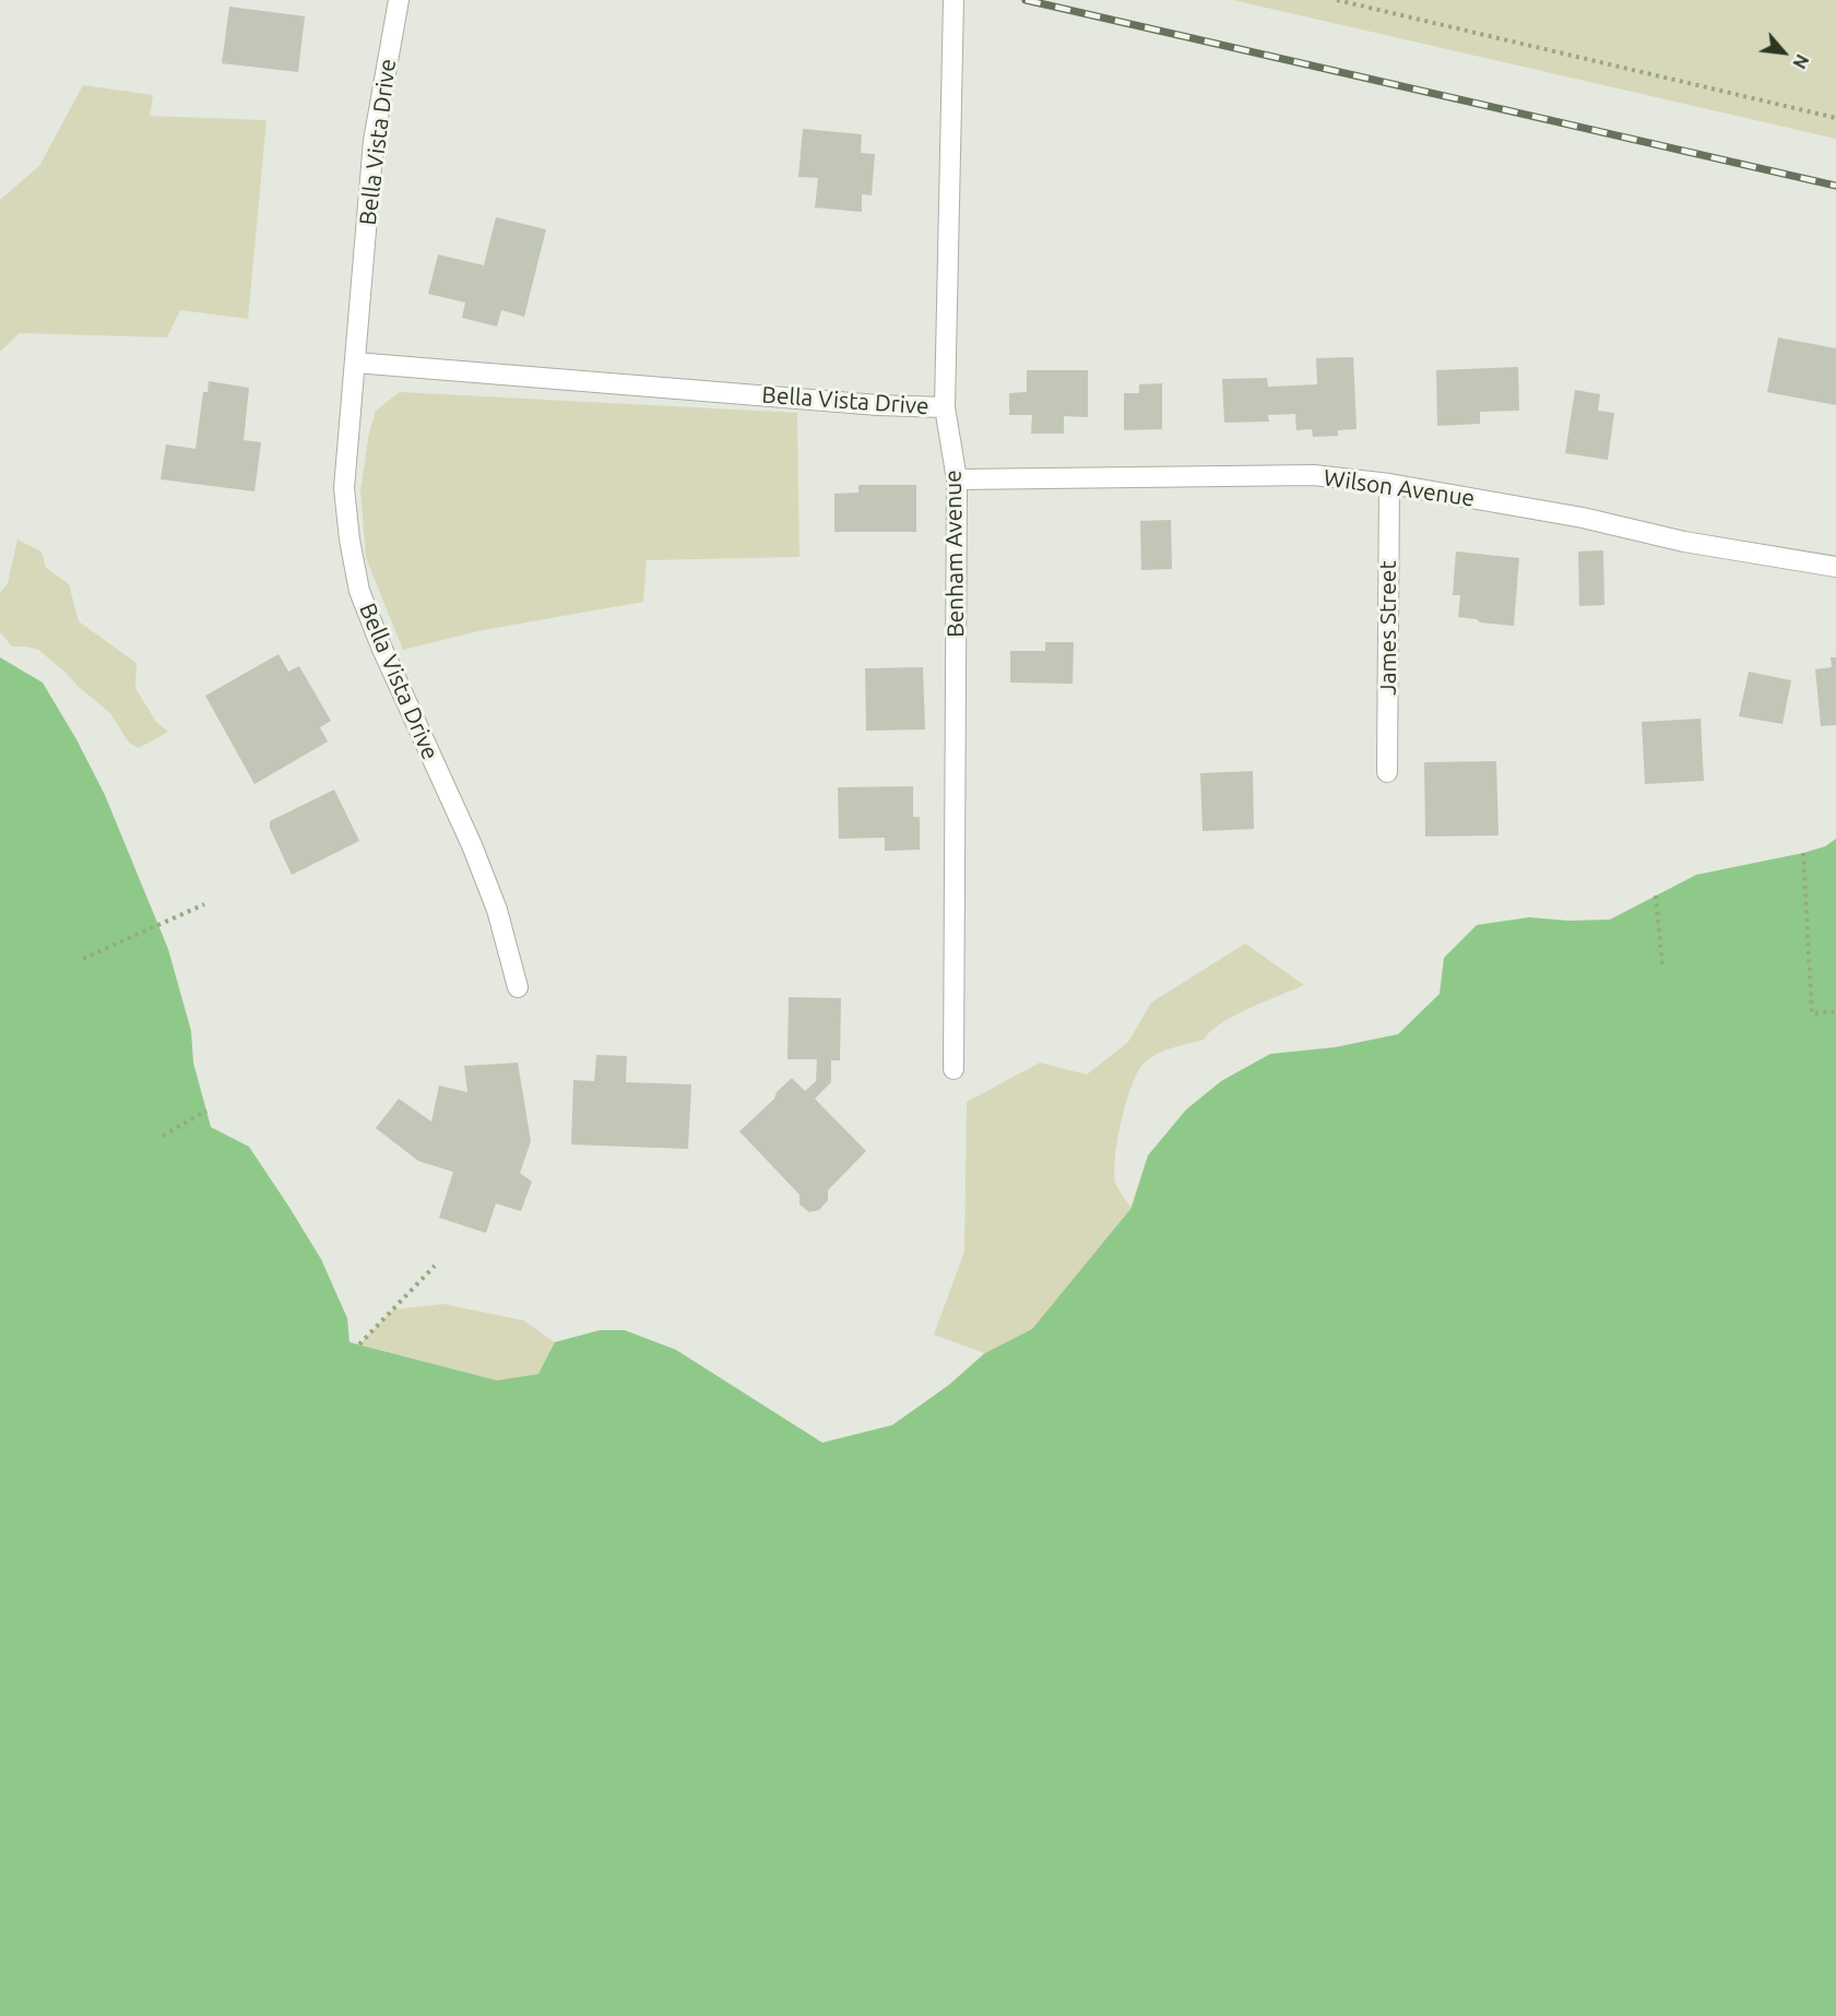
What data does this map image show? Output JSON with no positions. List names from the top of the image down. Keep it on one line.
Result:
{"streets":{"street":["Bella Vista Drive","Wilson Avenue","Benham Avenue","James Street"]},"crossings":[["Bella Vista Drive","Benham Avenue"],["Wilson Avenue","Benham Avenue"],["Wilson Avenue","James Street"]],"north":"bottom right"}
